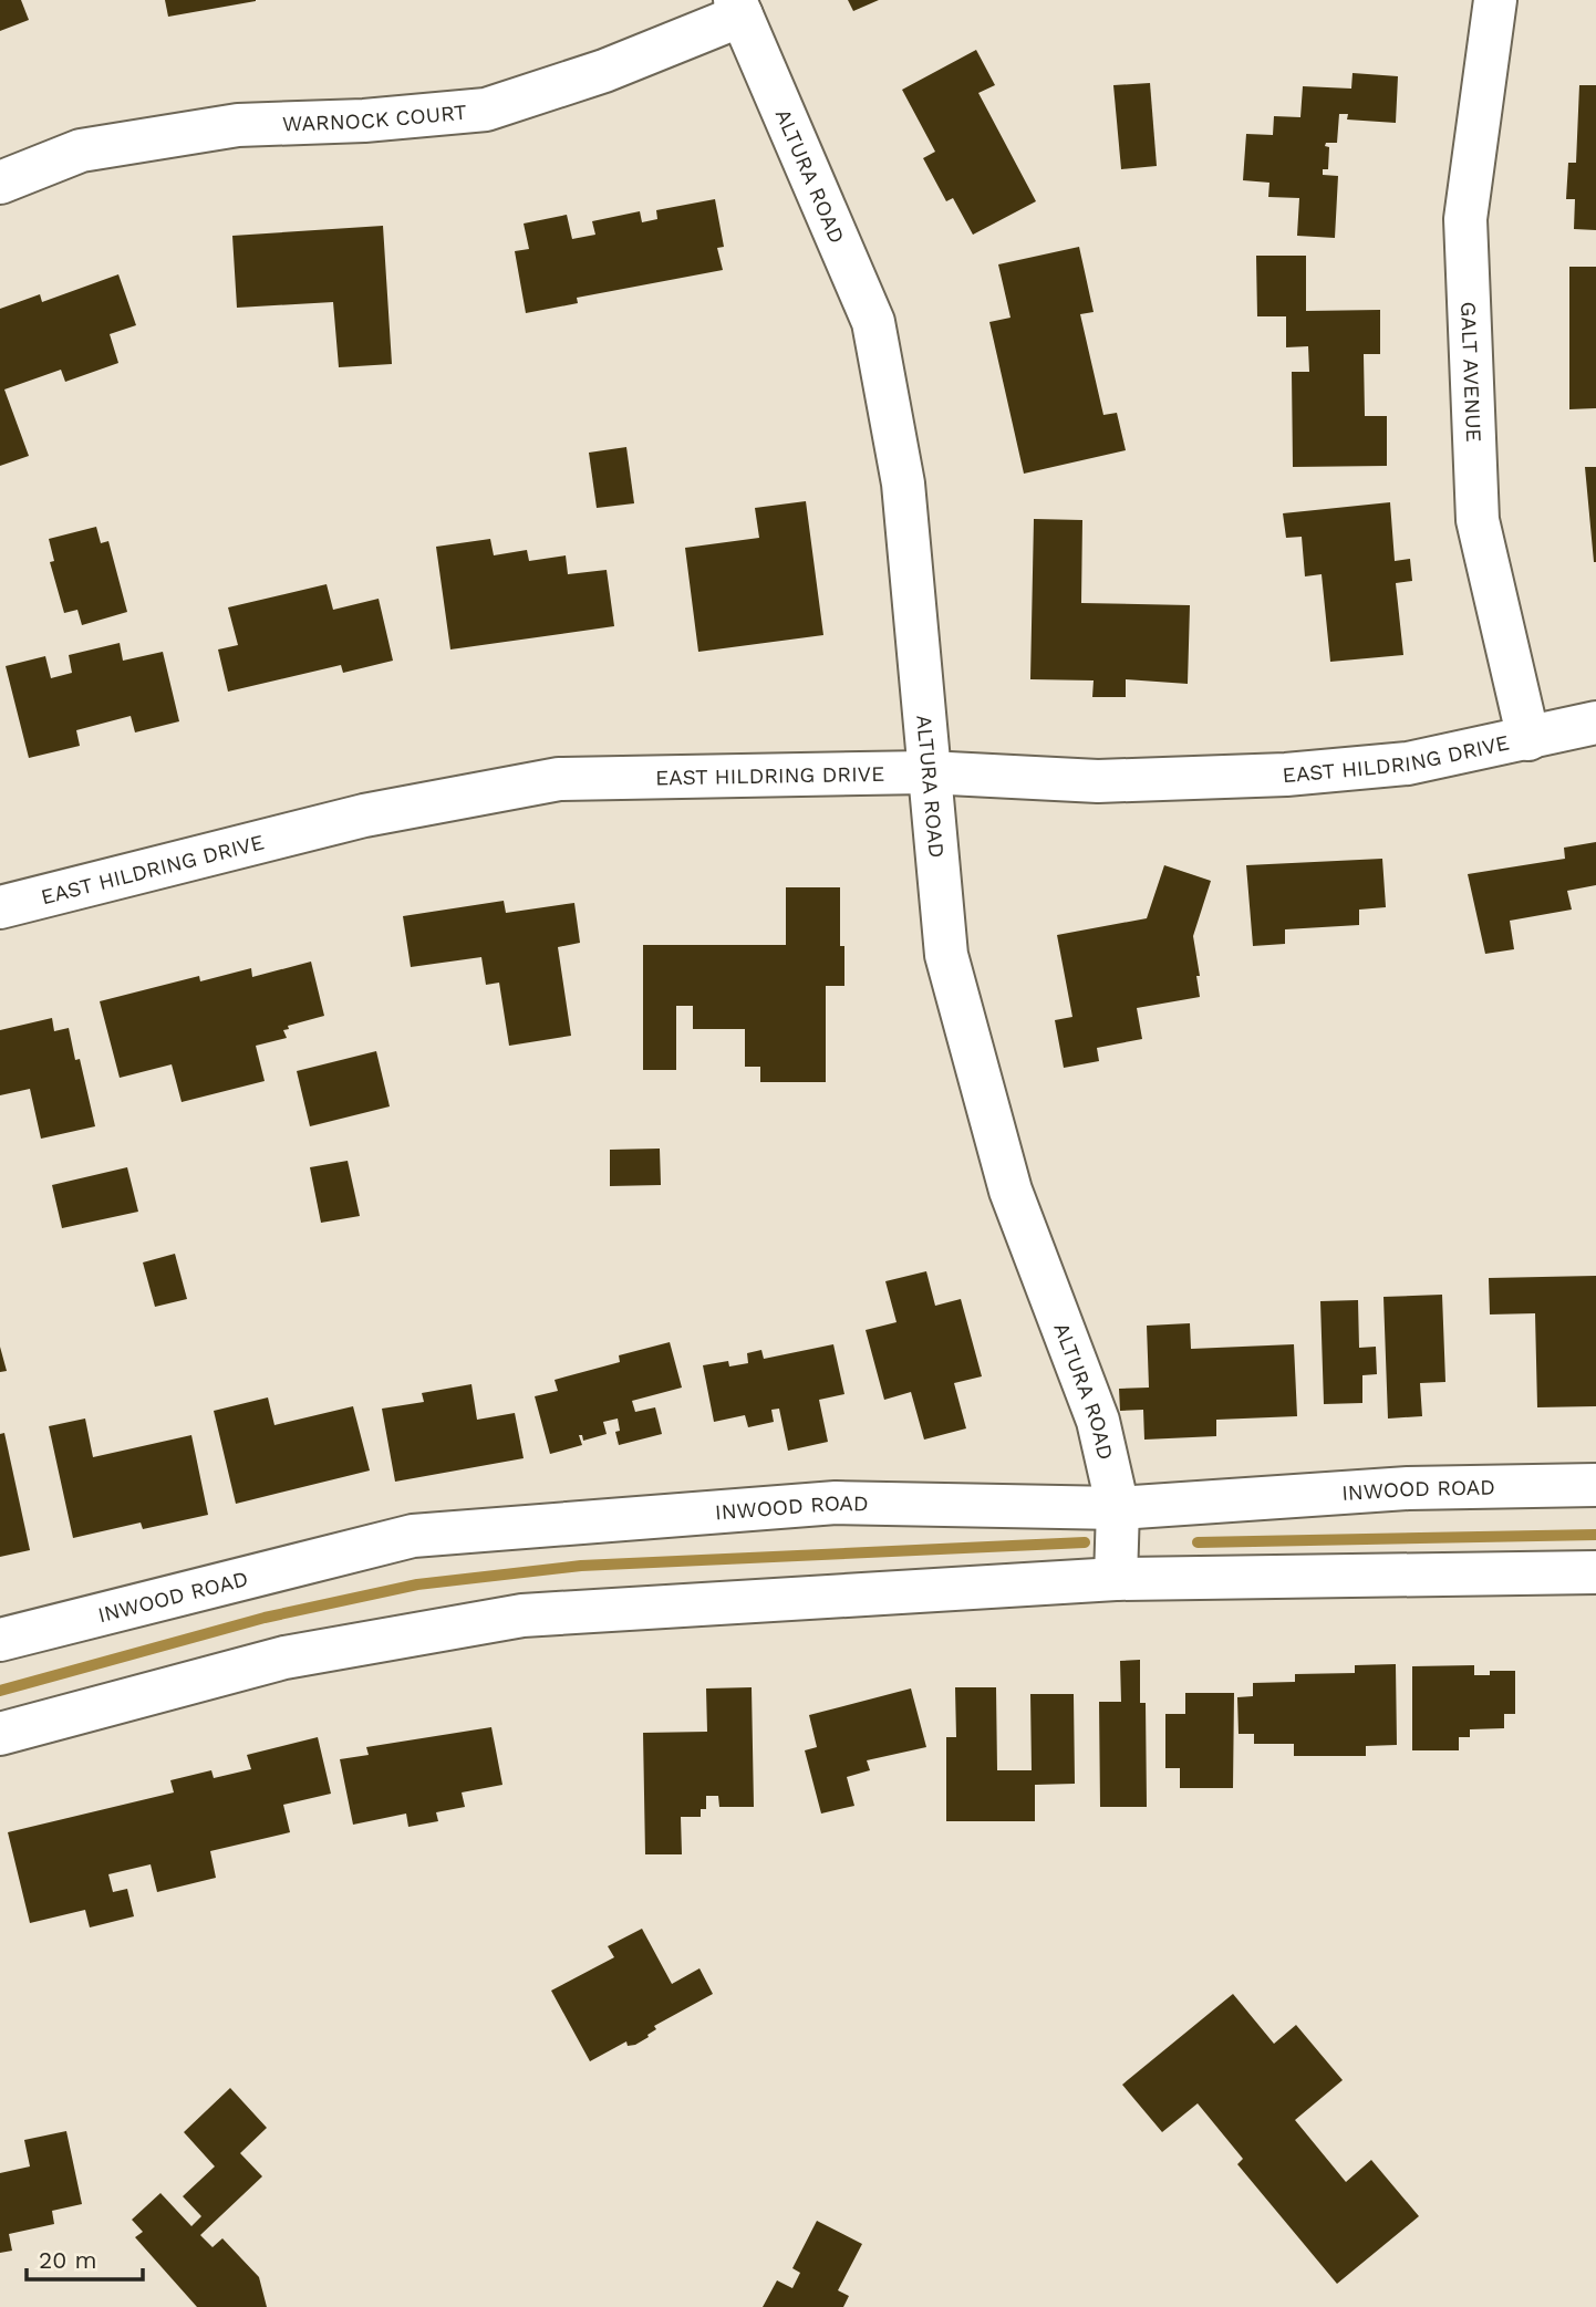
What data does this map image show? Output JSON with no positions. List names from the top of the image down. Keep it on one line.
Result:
{"streets":{"street":["WARNOCK COURT","ALTURA ROAD","GALT AVENUE","EAST HILDRING DRIVE","INWOOD ROAD"]},"crossings":[["WARNOCK COURT","ALTURA ROAD"],["ALTURA ROAD","EAST HILDRING DRIVE"],["ALTURA ROAD","INWOOD ROAD"],["GALT AVENUE","EAST HILDRING DRIVE"]],"scale_bar":"20 m"}
